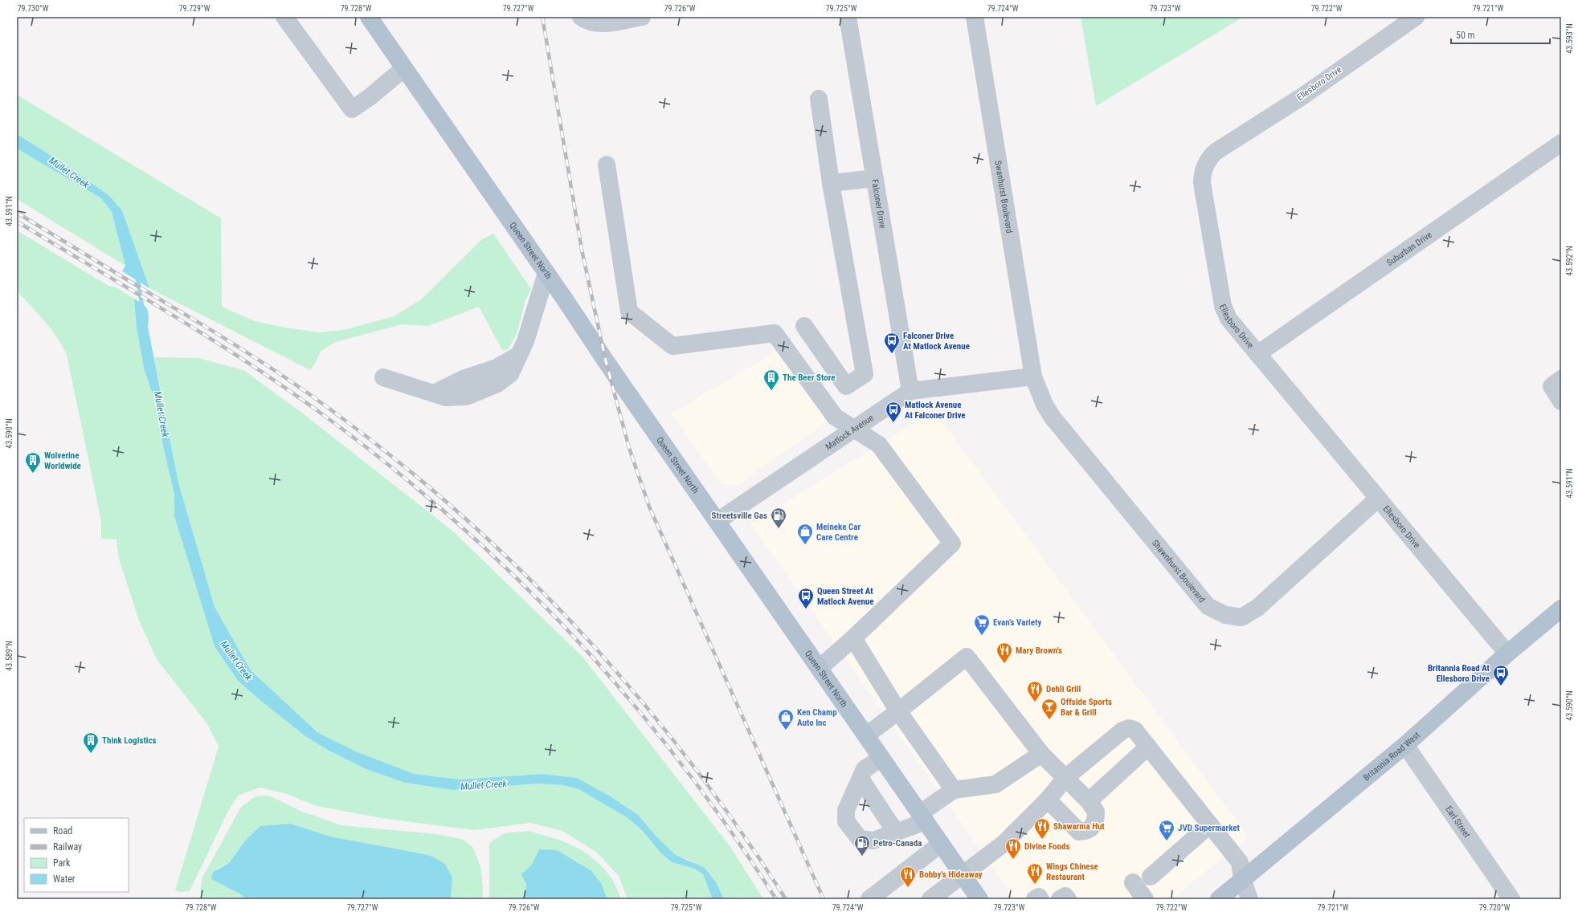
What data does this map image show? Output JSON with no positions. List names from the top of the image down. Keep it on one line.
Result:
{"streets":{"main road":["Queen Street North","Britannia Road West"],"street":["Ellesboro Drive","Swanhurst Boulevard","Falconer Drive","Suburban Drive","Matlock Avenue","Shawnhurst Boulevard","Earl Street"]},"crossings":[["Ellesboro Drive","Suburban Drive"],["Ellesboro Drive","Shawnhurst Boulevard"],["Ellesboro Drive","Britannia Road West"],["Swanhurst Boulevard","Matlock Avenue"],["Swanhurst Boulevard","Shawnhurst Boulevard"],["Falconer Drive","Matlock Avenue"],["Queen Street North","Matlock Avenue"],["Matlock Avenue","Shawnhurst Boulevard"],["Britannia Road West","Earl Street"]],"water":["Mullet Creek"],"places":{"bus stop":["Falconer Drive At Matlock Avenue","Matlock Avenue At Falconer Drive","Queen Street At Matlock Avenue","Britannia Road At Ellesboro Drive"],"building":["The Beer Store","Wolverine Worldwide","Think Logistics"],"fuel station":["Streetsville Gas","Petro-Canada"],"shop":["Meineke Car Care Centre","Ken Champ Auto Inc"],"supermarket":["Evan's Variety","JVD Supermarket"],"restaurant":["Mary Brown's","Dehli Grill","Shawarma Hut","Divine Foods","Wings Chinese Restaurant","Bobby's Hideaway"],"bar":["Offside Sports Bar & Grill"]},"legend":["Road","Railway","Park","Water"],"scale_bar":"50 m","coordinates":["79.730°W","79.729°W","79.728°W","79.727°W","79.726°W","79.725°W","79.724°W","79.723°W","79.722°W","79.721°W","43.593°N","43.591°N","43.592°N","43.590°N","43.589°N","79.720°W"]}
